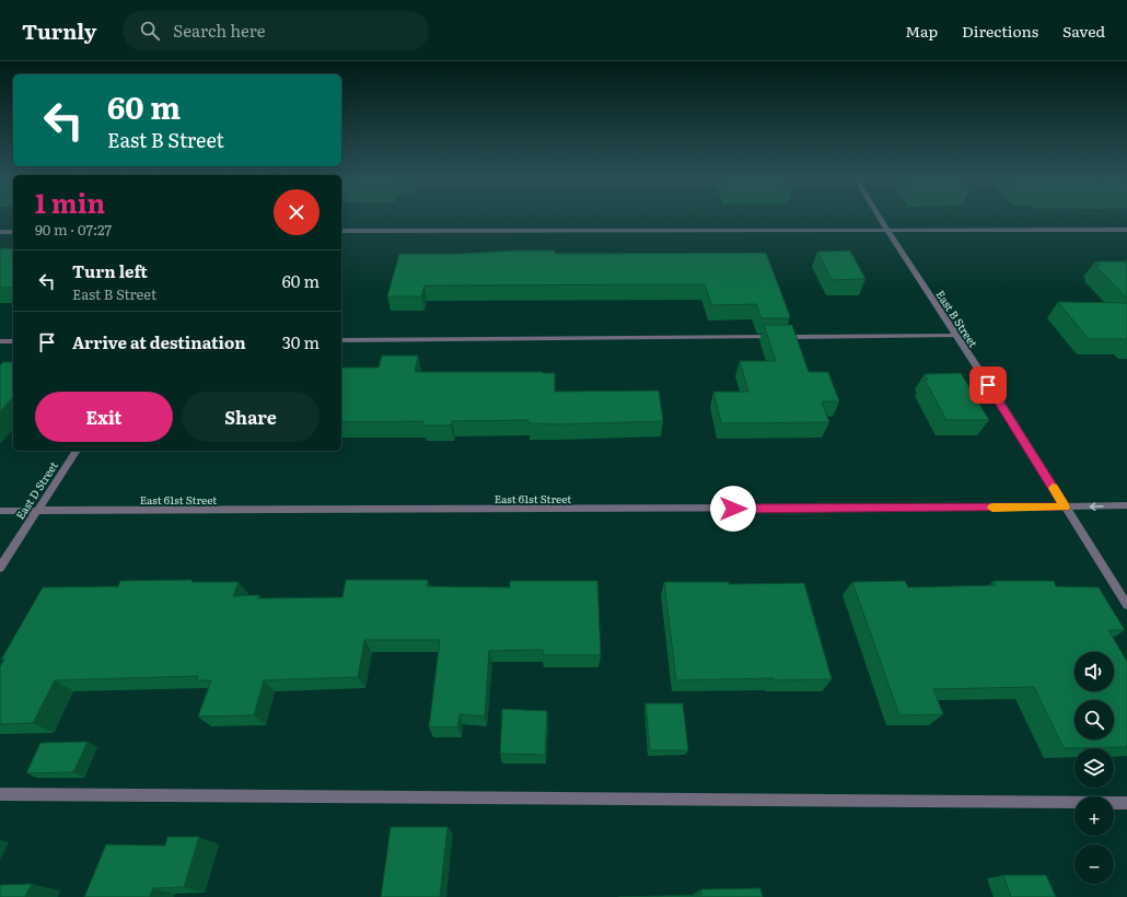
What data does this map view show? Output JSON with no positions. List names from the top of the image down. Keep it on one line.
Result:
{"streets":{"street":["East B Street","East D Street","East 61st Street"]},"crossings":[["East B Street","East 61st Street"],["East D Street","East 61st Street"]],"page":{"header":"Turnly","search":"Search here","nav":["Map","Directions","Saved"],"turn":["60 m","East B Street"],"heading":["1 min","90 m · 07:27"],"list":[{"name":"Turn left","note":"East B Street","value":"60 m"},{"name":"Arrive at destination","value":"30 m"}],"buttons":["Exit","Share"],"map_buttons":["+","−"]}}
